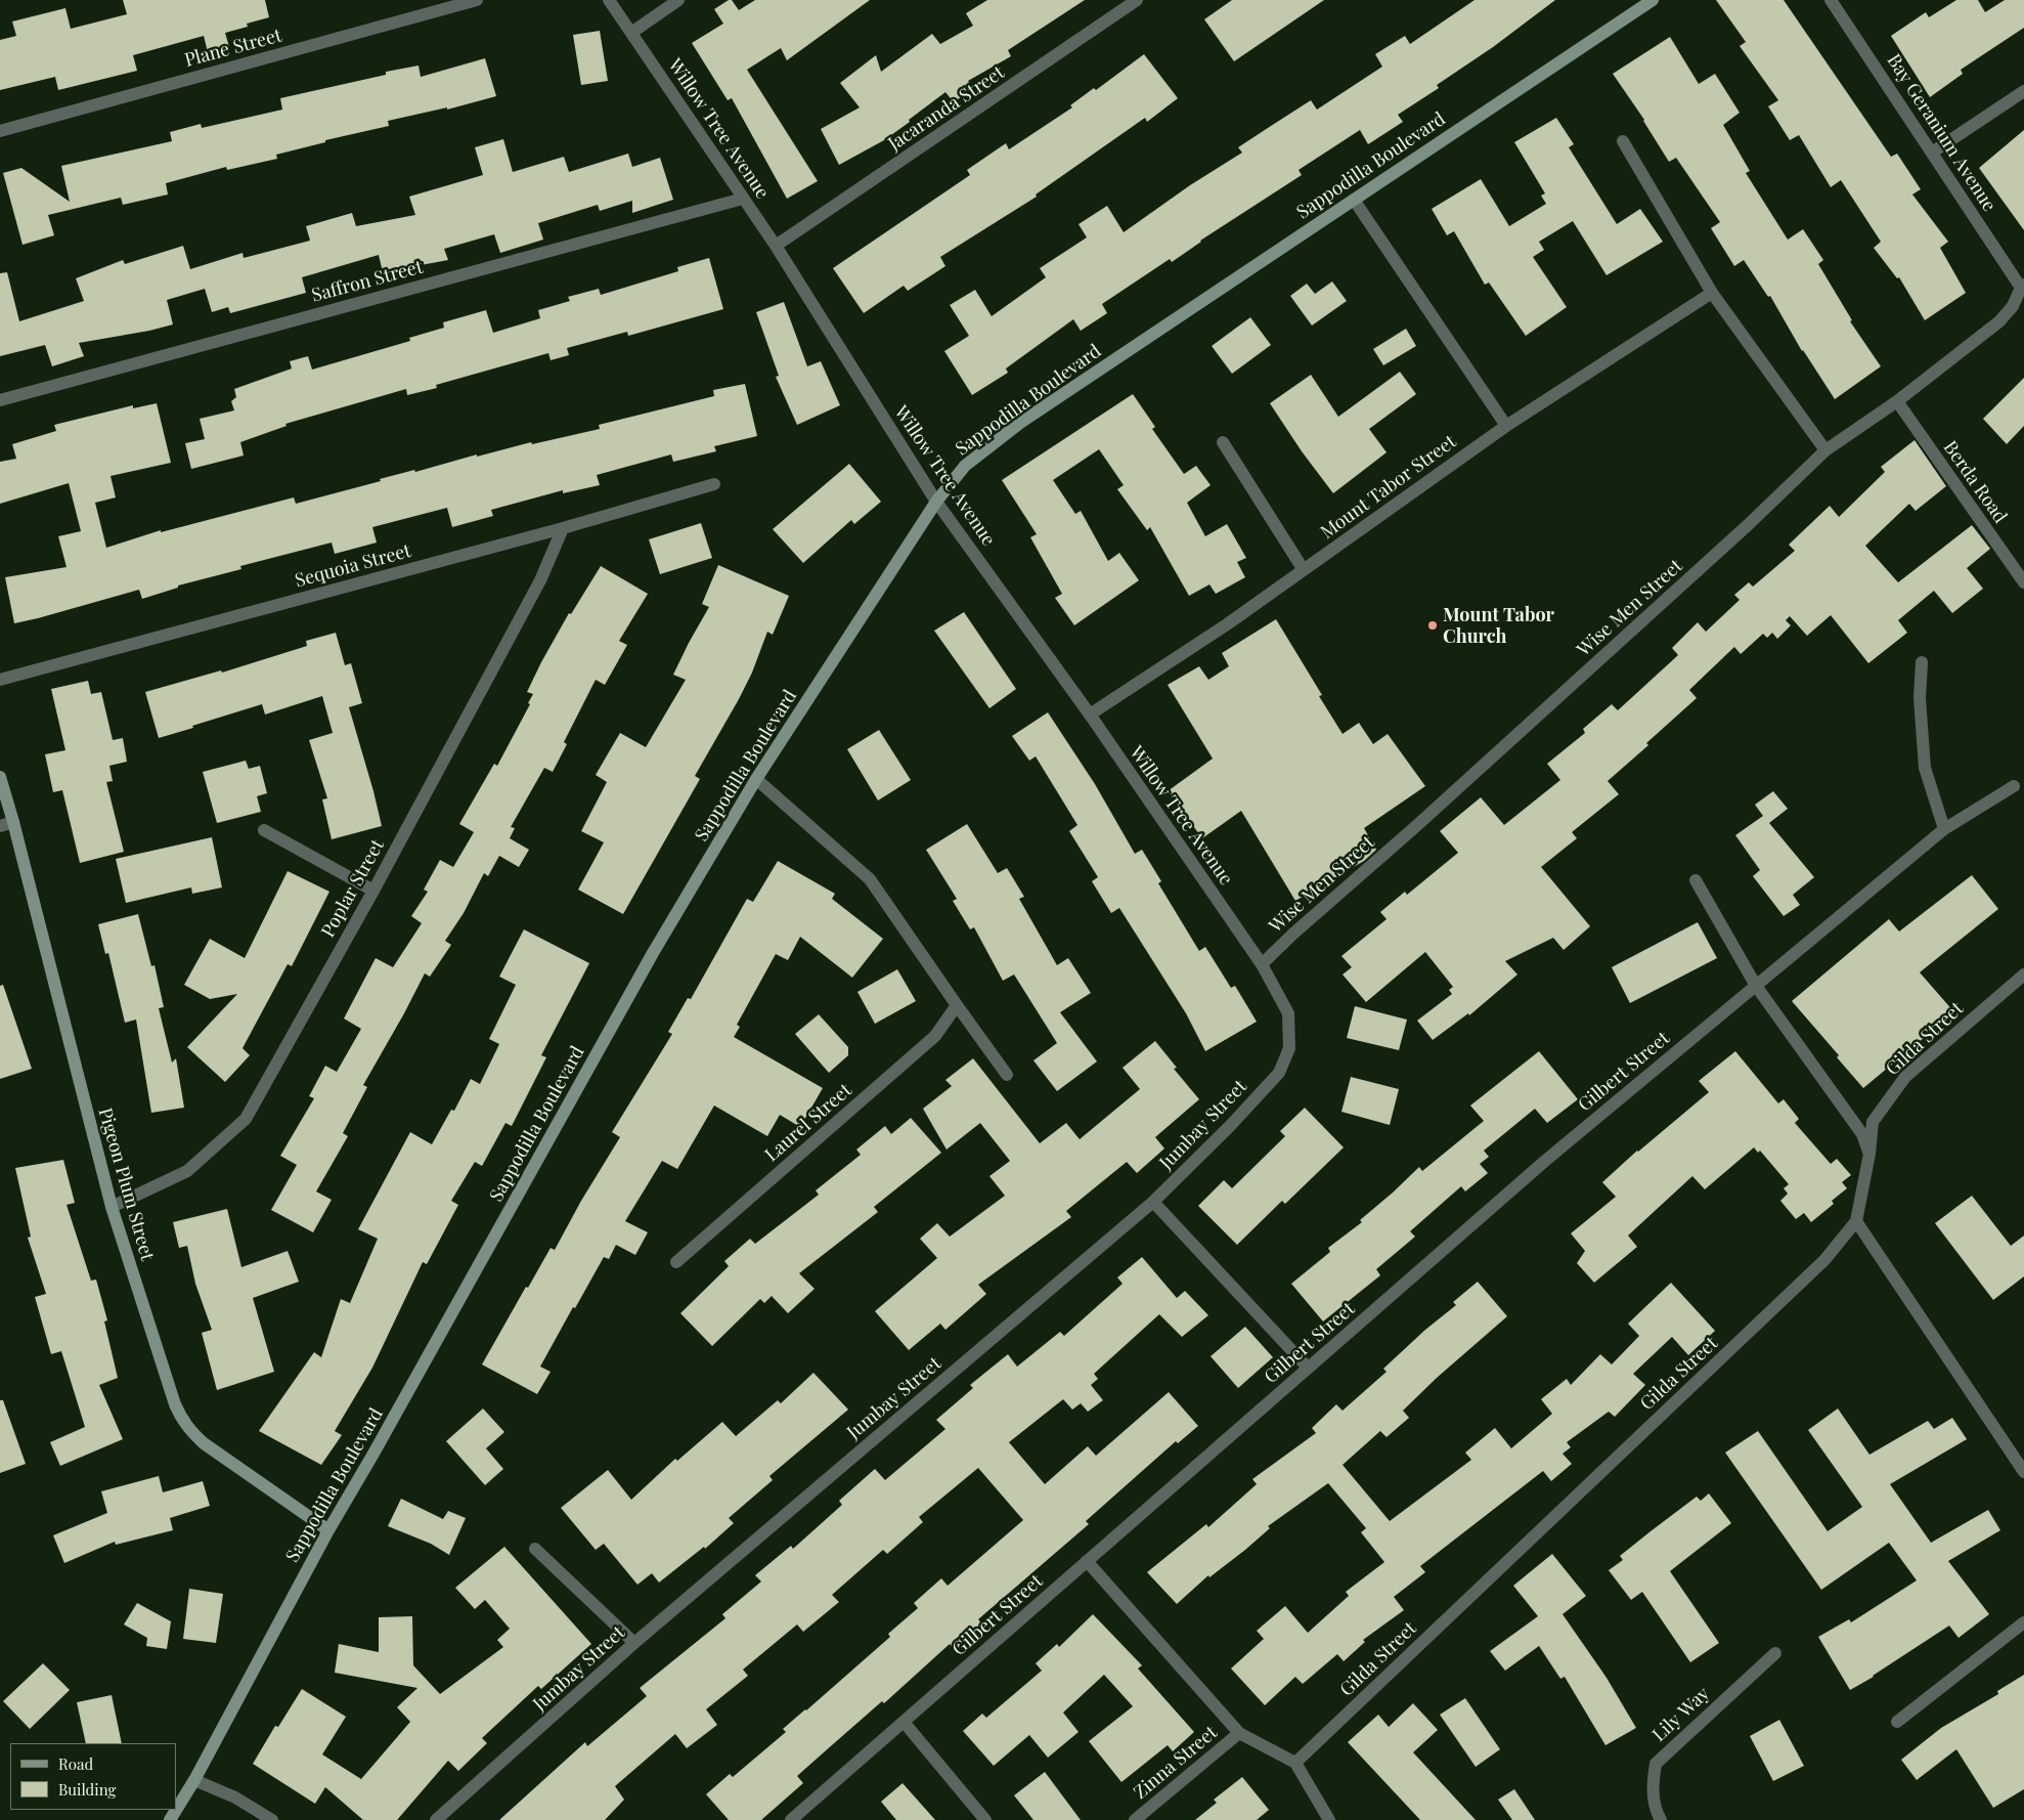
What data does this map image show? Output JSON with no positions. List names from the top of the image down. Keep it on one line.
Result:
{"streets":{"street":["Plane Street","Jacaranda Street","Willow Tree Avenue","Bay Geranium Avenue","Sappodilla Boulevard","Saffron Street","Berda Road","Mount Tabor Street","Sequoia Street","Wise Men Street","Poplar Street","Gilda Street","Gilbert Street","Laurel Street","Jumbay Street","Pigeon Plum Street","Lily Way","Zinna Street"]},"crossings":[["Jacaranda Street","Willow Tree Avenue"],["Willow Tree Avenue","Sappodilla Boulevard"],["Willow Tree Avenue","Saffron Street"],["Willow Tree Avenue","Mount Tabor Street"],["Willow Tree Avenue","Wise Men Street"],["Willow Tree Avenue","Jumbay Street"],["Bay Geranium Avenue","Wise Men Street"],["Sappodilla Boulevard","Pigeon Plum Street"],["Berda Road","Wise Men Street"],["Sequoia Street","Poplar Street"],["Wise Men Street","Jumbay Street"],["Poplar Street","Pigeon Plum Street"]],"places":["Mount Tabor Church"],"legend":["Road","Building"]}
